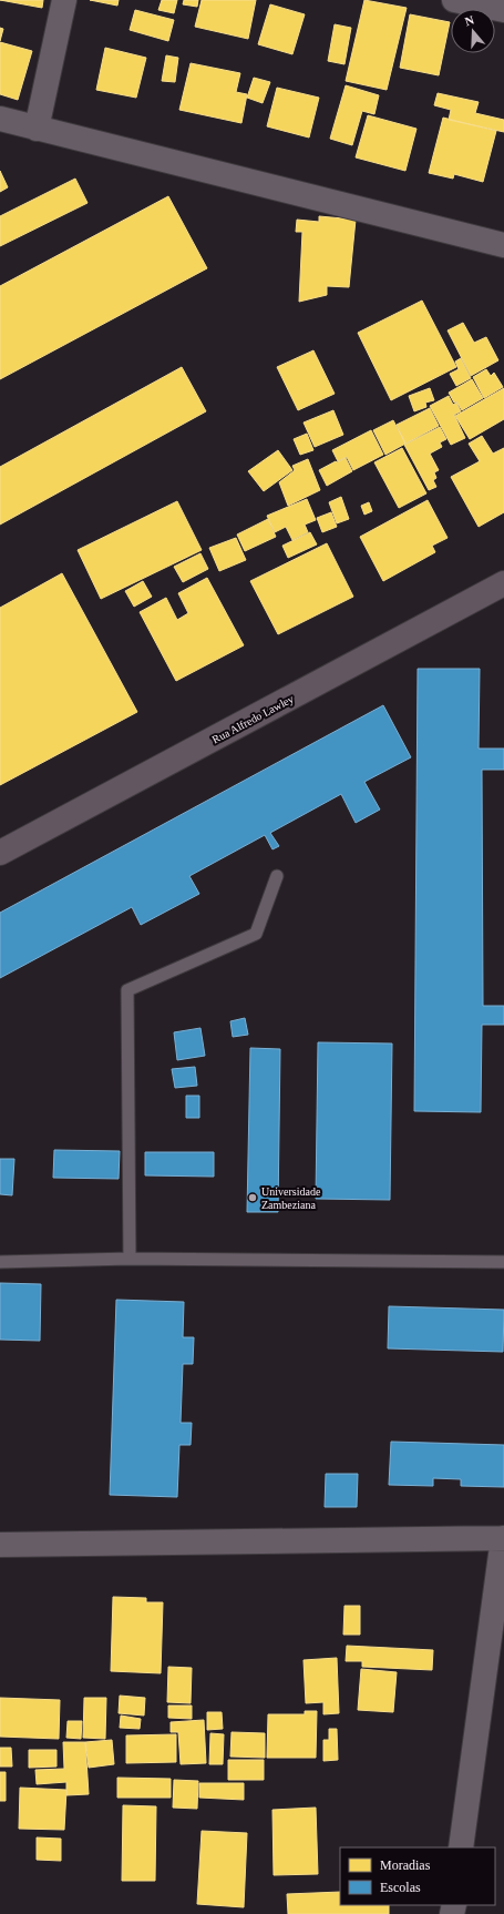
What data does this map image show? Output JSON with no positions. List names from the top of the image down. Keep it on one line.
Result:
{"streets":{"main road":["Rua Alfredo Lawley"]},"places":["Universidade Zambeziana"],"legend":["Moradias","Escolas"],"north":"top"}
